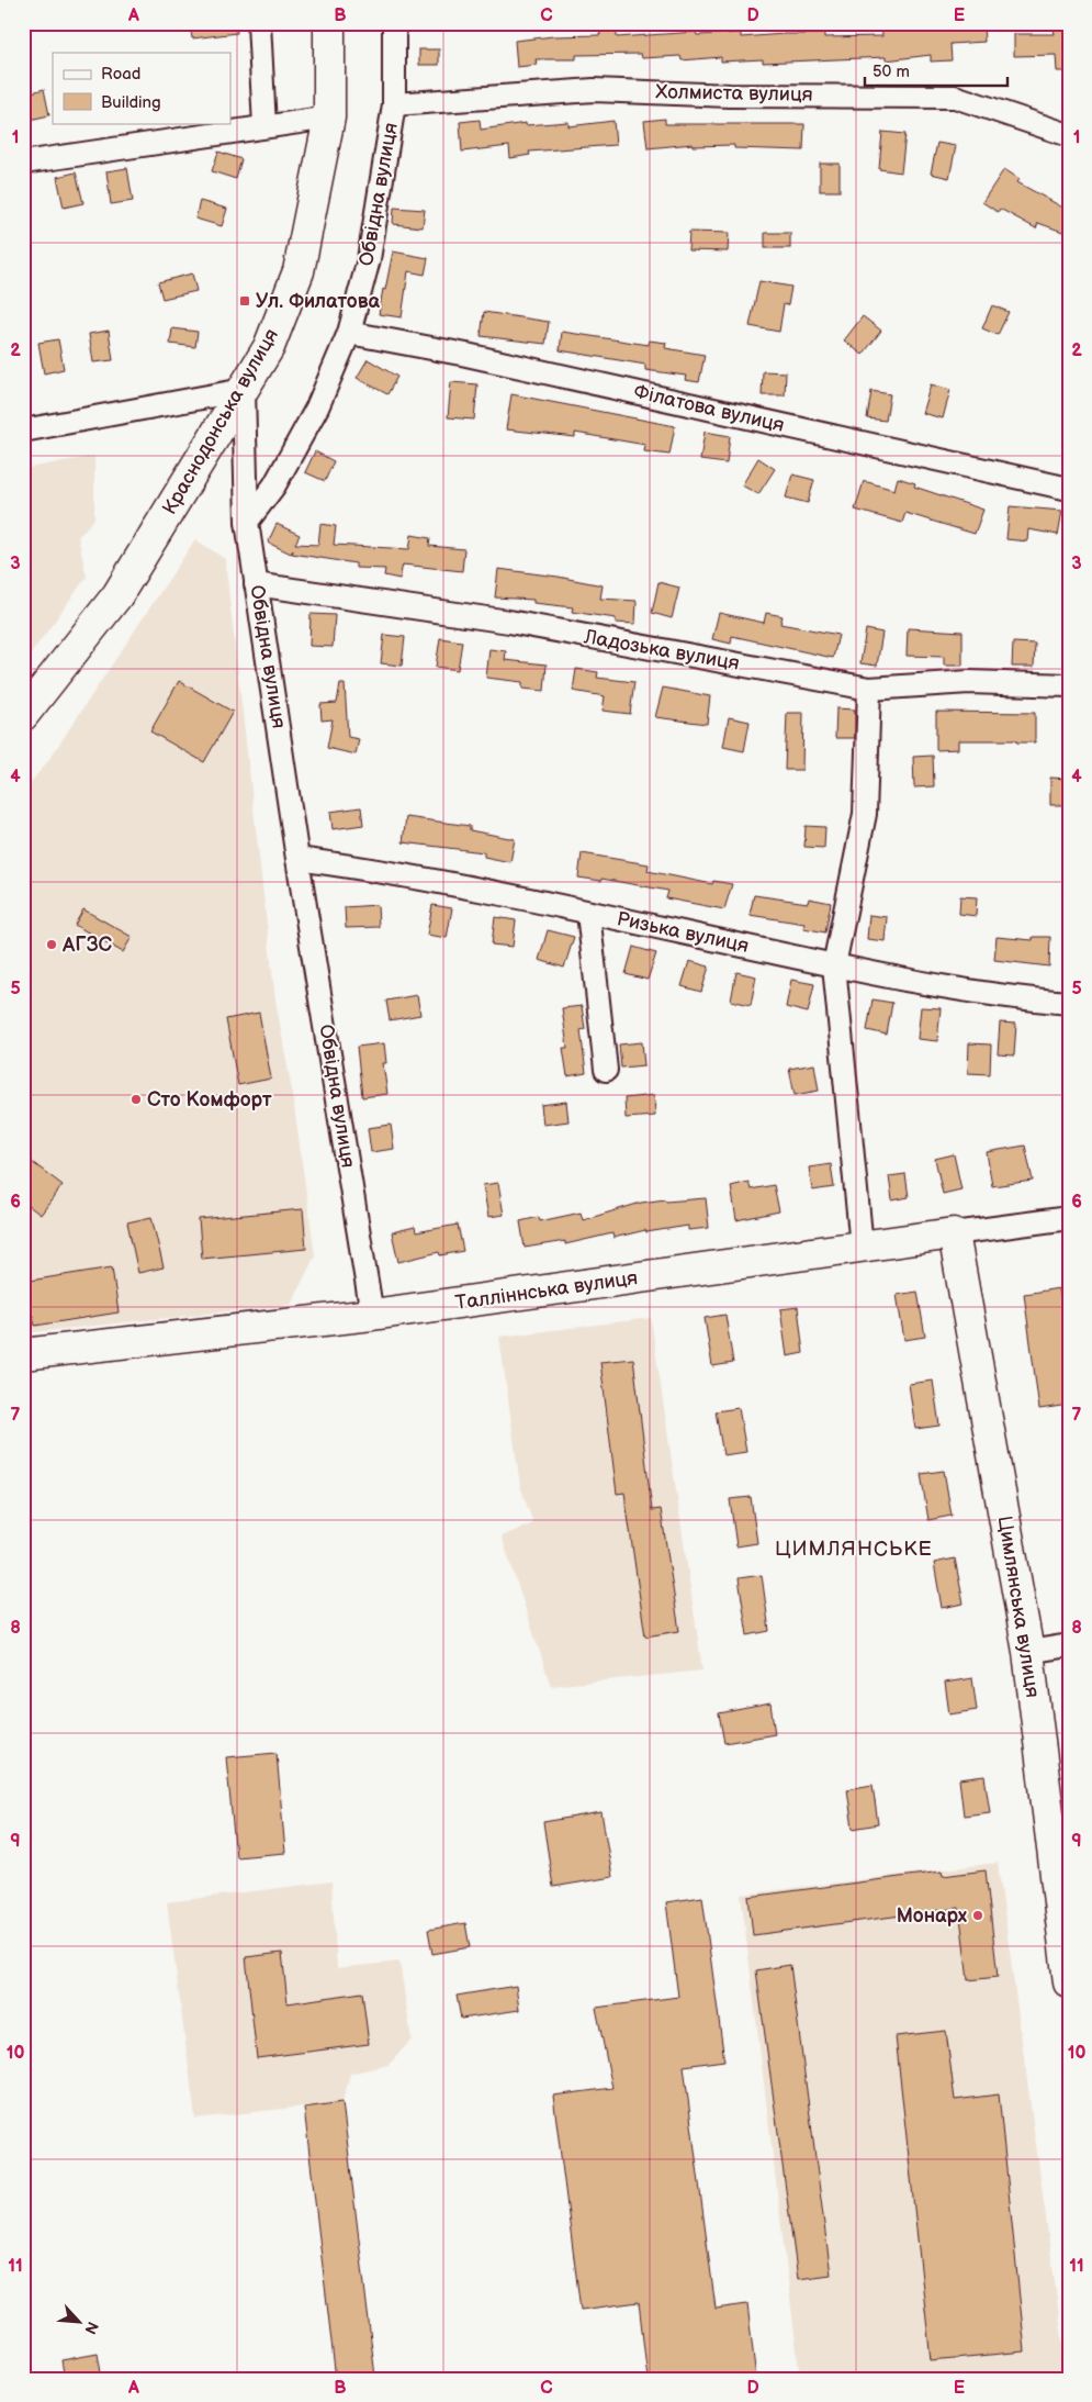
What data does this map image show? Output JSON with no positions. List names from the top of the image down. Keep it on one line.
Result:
{"streets":{"street":["Холмиста вулиця","Обвідна вулиця","Філатова вулиця","Краснодонська вулиця","Ладозька вулиця","Ризька вулиця","Талліннська вулиця","Цимлянська вулиця"]},"crossings":[["Холмиста вулиця","Обвідна вулиця"],["Обвідна вулиця","Філатова вулиця"],["Обвідна вулиця","Ладозька вулиця"],["Обвідна вулиця","Ризька вулиця"],["Обвідна вулиця","Талліннська вулиця"],["Талліннська вулиця","Цимлянська вулиця"]],"districts":["ЦИМЛЯНСЬКЕ"],"places":{"transit":["Ул. Филатова"],"other":["АГЗС","Сто Комфорт","Монарх"]},"legend":["Road","Building"],"scale_bar":"50 m","north":"bottom right","grid":{"columns":["A","B","C","D","E"],"rows":["1","2","3","4","5","6","7","8","9","10","11"]}}
